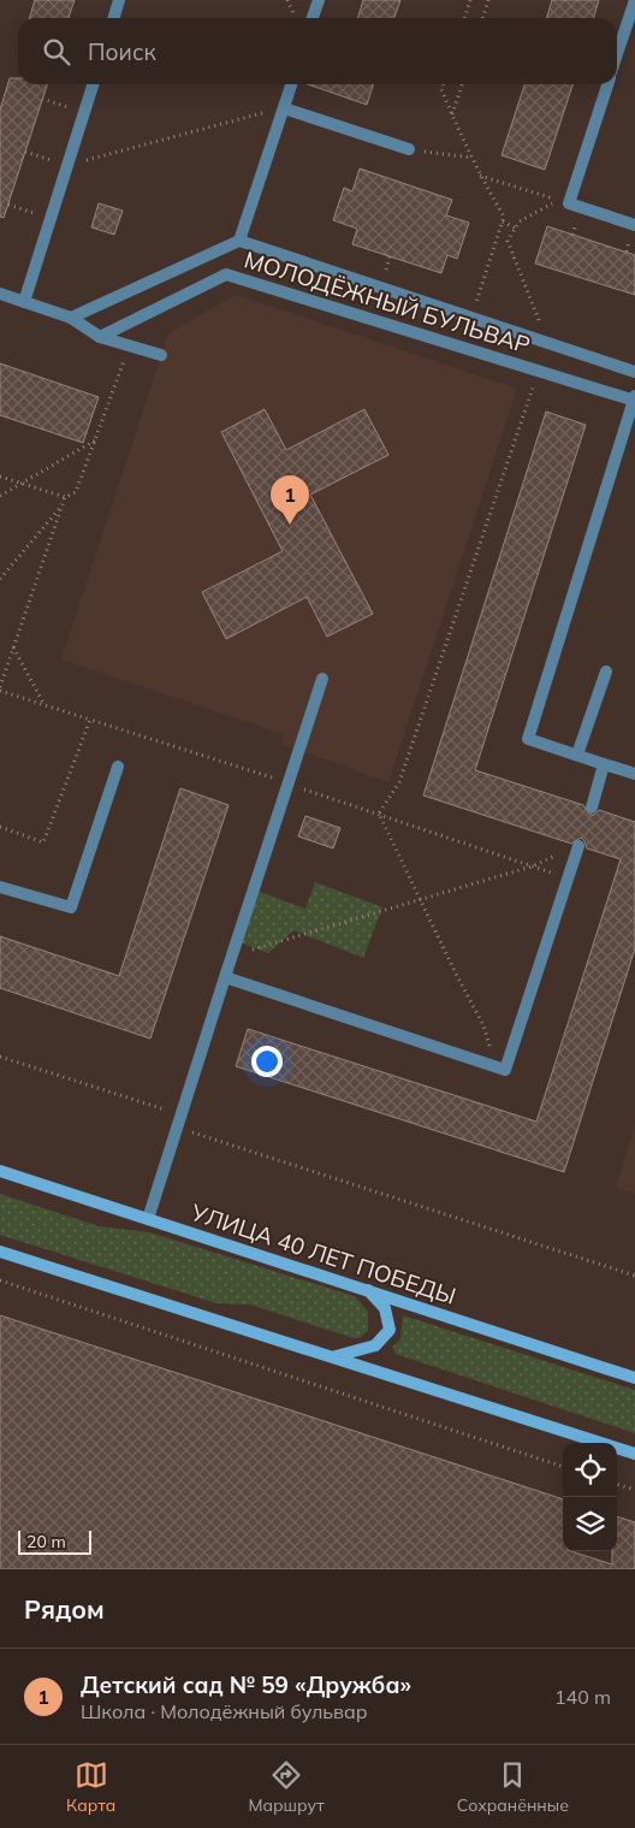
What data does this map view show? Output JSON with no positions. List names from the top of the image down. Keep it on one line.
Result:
{"streets":{"street":["МОЛОДЁЖНЫЙ БУЛЬВАР","УЛИЦА 40 ЛЕТ ПОБЕДЫ"]},"scale_bar":"20 m","page":{"search":"Поиск","pins":"1","scale":"20 m","heading":"Рядом","list":[{"mark":"1","name":"Детский сад № 59 «Дружба»","note":"Школа · Молодёжный бульвар","value":"140 m"}],"nav":["Карта","Маршрут","Сохранённые"]}}
